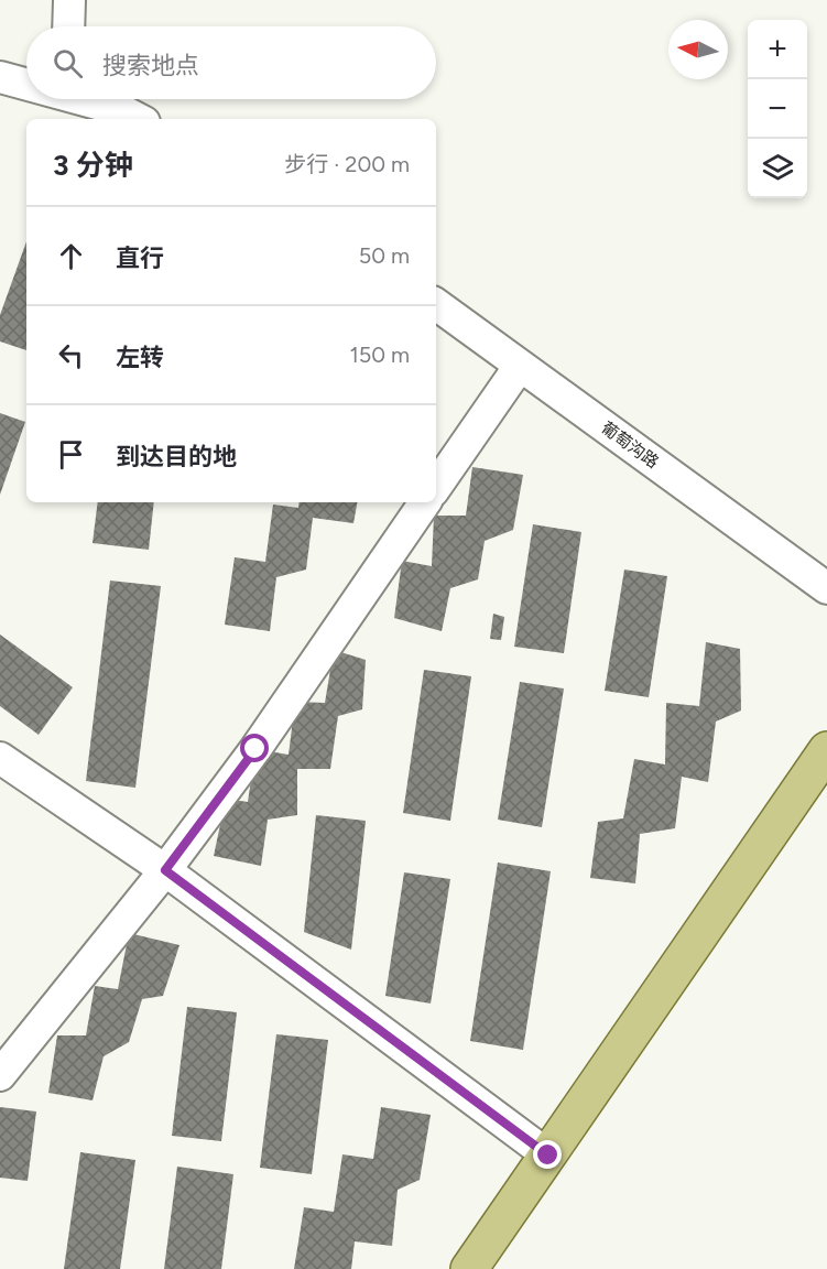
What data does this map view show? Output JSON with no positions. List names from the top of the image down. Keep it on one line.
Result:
{"streets":{"street":["葡萄沟路"]},"north":"left","page":{"map_buttons":["+","−"],"search":"搜索地点","heading":["3 分钟","步行 · 200 m"],"list":[["直行","50 m"],["左转","150 m"],"到达目的地"]}}
